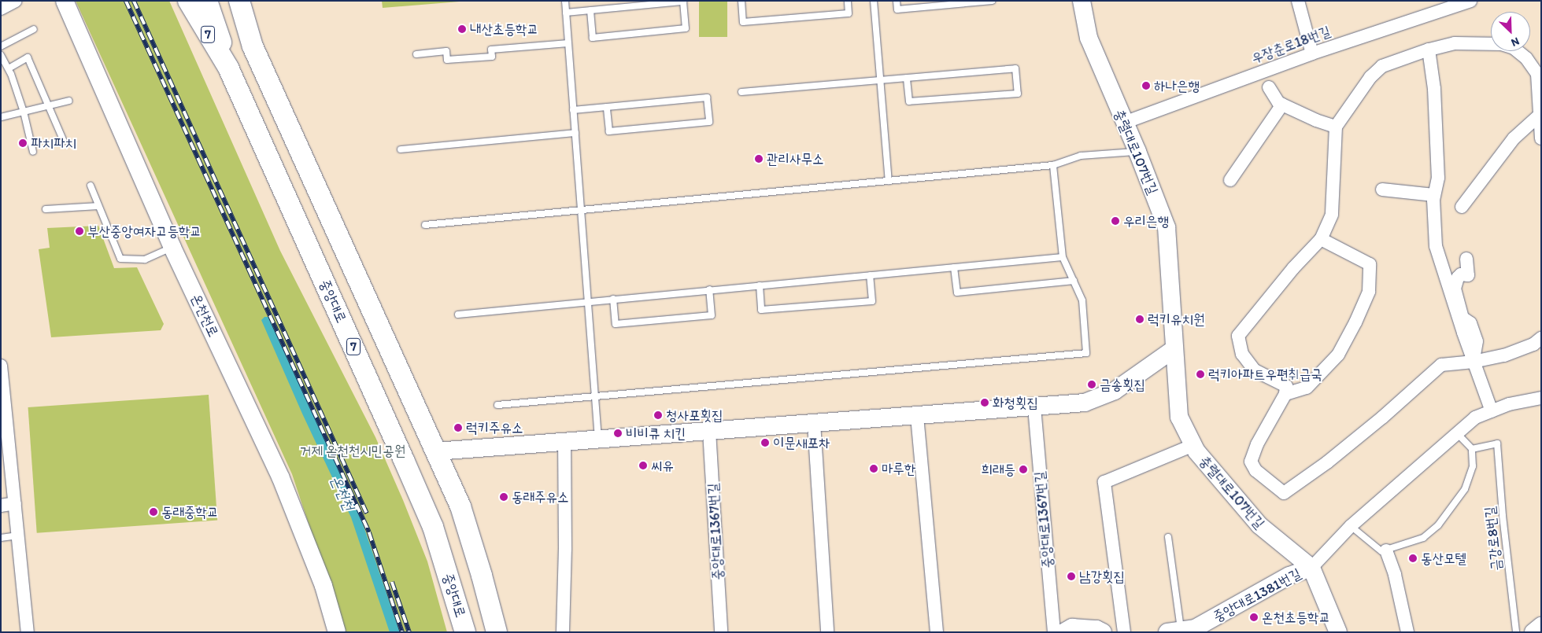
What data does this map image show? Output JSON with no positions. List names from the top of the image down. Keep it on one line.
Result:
{"streets":{"main road":["7","중앙대로"],"street":["우장춘로18번길","충렬대로107번길","온천천로","중앙대로1367번길","중앙대로1381번길"],"lane":["금강로8번길"]},"crossings":[["우장춘로18번길","충렬대로107번길"],["충렬대로107번길","중앙대로1381번길"]],"water":["온천천"],"parks":["거제 온천천시민공원"],"places":["내산초등학교","하나은행","파치파치","관리사무소","우리은행","부산중앙여자고등학교","럭키유치원","럭키아파트우편취급국","금송횟집","화청횟집","청사포횟집","럭키주유소","비비큐 치킨","이문새포차","씨유","마루한","희래등","동래주유소","동래중학교","동산모텔","남강횟집","온천초등학교"],"north":"bottom right"}
